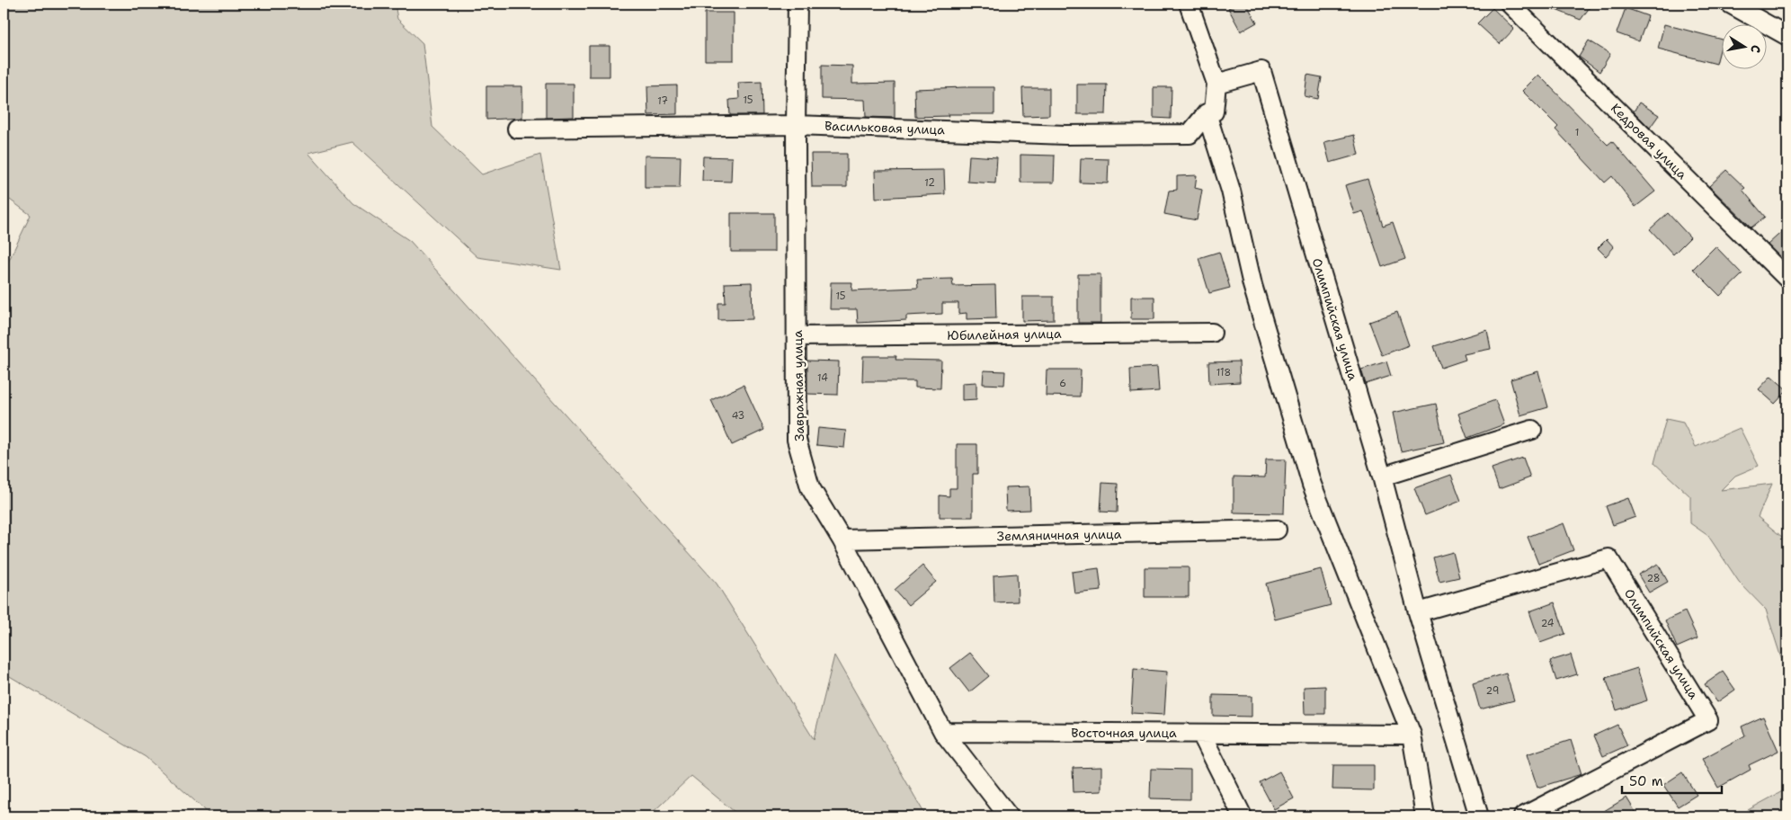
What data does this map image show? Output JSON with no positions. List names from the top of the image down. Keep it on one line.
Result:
{"streets":{"street":["Васильковая улица","Кедровая улица","Олимпийская улица","Юбилейная улица","Завражная улица","Земляничная улица","Восточная улица"]},"crossings":[["Васильковая улица","Олимпийская улица"],["Васильковая улица","Завражная улица"],["Юбилейная улица","Завражная улица"],["Завражная улица","Земляничная улица"],["Завражная улица","Восточная улица"]],"house_numbers":["15","17","1","12","15","118","14","6","43","28","24","29"],"scale_bar":"50 m","north":"right"}
